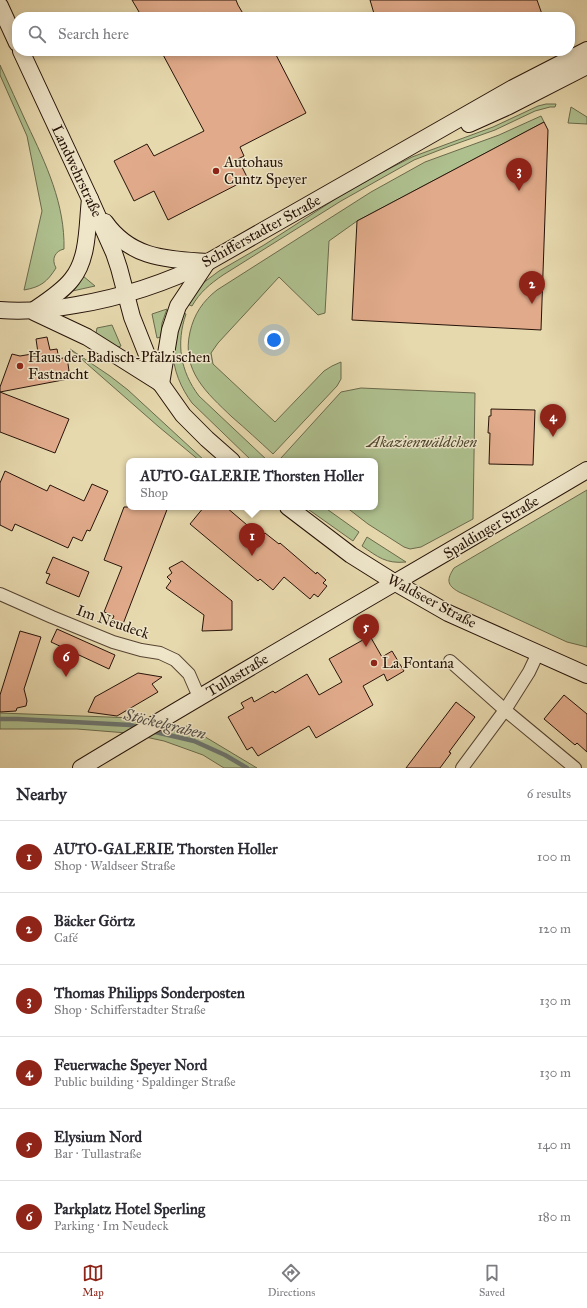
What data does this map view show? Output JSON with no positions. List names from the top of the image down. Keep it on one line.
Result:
{"streets":{"main road":["Landwehrstraße","Schifferstadter Straße","Spaldinger Straße","Waldseer Straße","Tullastraße"],"street":["Im Neudeck"]},"crossings":[["Landwehrstraße","Schifferstadter Straße"],["Spaldinger Straße","Waldseer Straße"],["Spaldinger Straße","Tullastraße"],["Waldseer Straße","Tullastraße"],["Im Neudeck","Tullastraße"]],"water":["Stöckelgraben"],"parks":["Akazienwäldchen"],"places":["Autohaus Cuntz Speyer","Haus der Badisch-Pfälzischen Fastnacht","La Fontana"],"page":{"search":"Search here","pins":["3","2","4","1","5","6"],"popup":["AUTO-GALERIE Thorsten Holler","Shop"],"heading":["Nearby","6 results"],"list":[{"mark":"1","name":"AUTO-GALERIE Thorsten Holler","note":"Shop · Waldseer Straße","value":"100 m"},{"mark":"2","name":"Bäcker Görtz","note":"Café","value":"120 m"},{"mark":"3","name":"Thomas Philipps Sonderposten","note":"Shop · Schifferstadter Straße","value":"130 m"},{"mark":"4","name":"Feuerwache Speyer Nord","note":"Public building · Spaldinger Straße","value":"130 m"},{"mark":"5","name":"Elysium Nord","note":"Bar · Tullastraße","value":"140 m"},{"mark":"6","name":"Parkplatz Hotel Sperling","note":"Parking · Im Neudeck","value":"180 m"}],"nav":["Map","Directions","Saved"]}}
